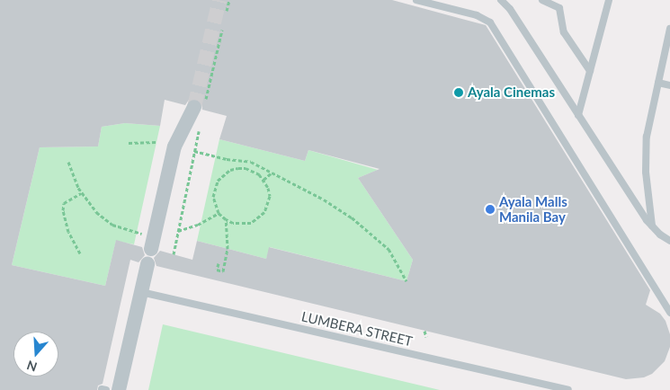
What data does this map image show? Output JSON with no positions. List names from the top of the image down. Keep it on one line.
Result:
{"streets":{"lane":["LUMBERA STREET"]},"places":["Ayala Cinemas","Ayala Malls Manila Bay"],"north":"bottom"}
